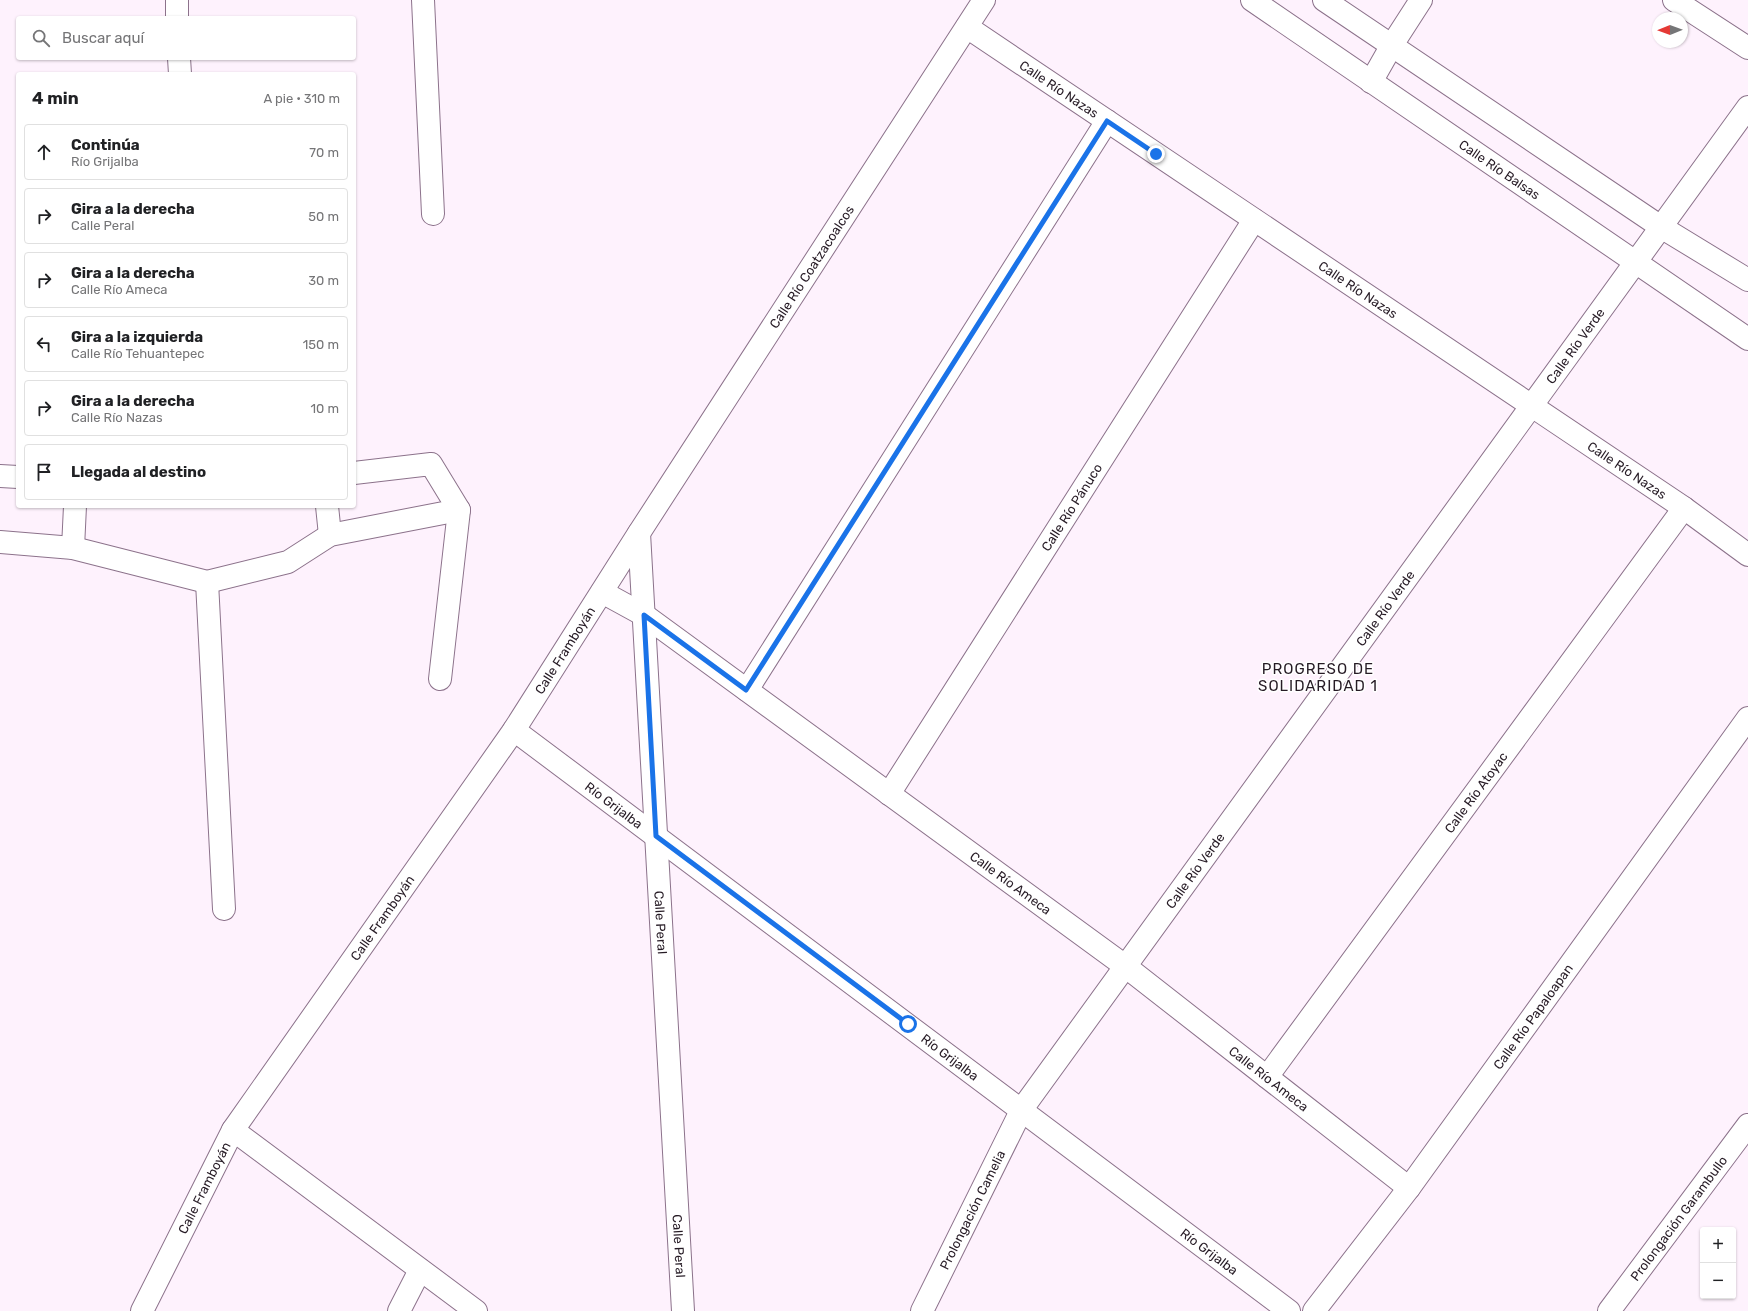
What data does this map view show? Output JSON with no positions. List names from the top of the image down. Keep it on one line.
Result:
{"streets":{"street":["Calle Río Nazas","Calle Río Balsas","Calle Río Coatzacoalcos","Calle Río Verde","Calle Río Pánuco","Calle Framboyán","Calle Río Atoyac","Río Grijalba","Calle Río Ameca","Calle Peral","Calle Río Papaloapan","Prolongación Camelia","Prolongación Garambullo"]},"crossings":[["Calle Río Nazas","Calle Río Coatzacoalcos"],["Calle Río Nazas","Calle Río Verde"],["Calle Río Nazas","Calle Río Pánuco"],["Calle Río Nazas","Calle Río Atoyac"],["Calle Río Balsas","Calle Río Verde"],["Calle Río Coatzacoalcos","Calle Framboyán"],["Calle Río Coatzacoalcos","Calle Peral"],["Calle Río Verde","Río Grijalba"],["Calle Río Verde","Calle Río Ameca"],["Calle Río Verde","Prolongación Camelia"],["Calle Río Pánuco","Calle Río Ameca"],["Calle Framboyán","Río Grijalba"],["Calle Framboyán","Calle Río Ameca"],["Calle Framboyán","Calle Peral"],["Calle Río Atoyac","Calle Río Ameca"],["Río Grijalba","Calle Peral"],["Río Grijalba","Prolongación Camelia"],["Calle Río Ameca","Calle Peral"],["Calle Río Ameca","Calle Río Papaloapan"]],"districts":["PROGRESO DE SOLIDARIDAD 1"],"north":"left","page":{"search":"Buscar aquí","heading":["4 min","A pie · 310 m"],"list":[["Continúa","Río Grijalba","70 m"],["Gira a la derecha","Calle Peral","50 m"],["Gira a la derecha","Calle Río Ameca","30 m"],["Gira a la izquierda","Calle Río Tehuantepec","150 m"],["Gira a la derecha","Calle Río Nazas","10 m"],"Llegada al destino"],"map_buttons":["+","−"]}}
